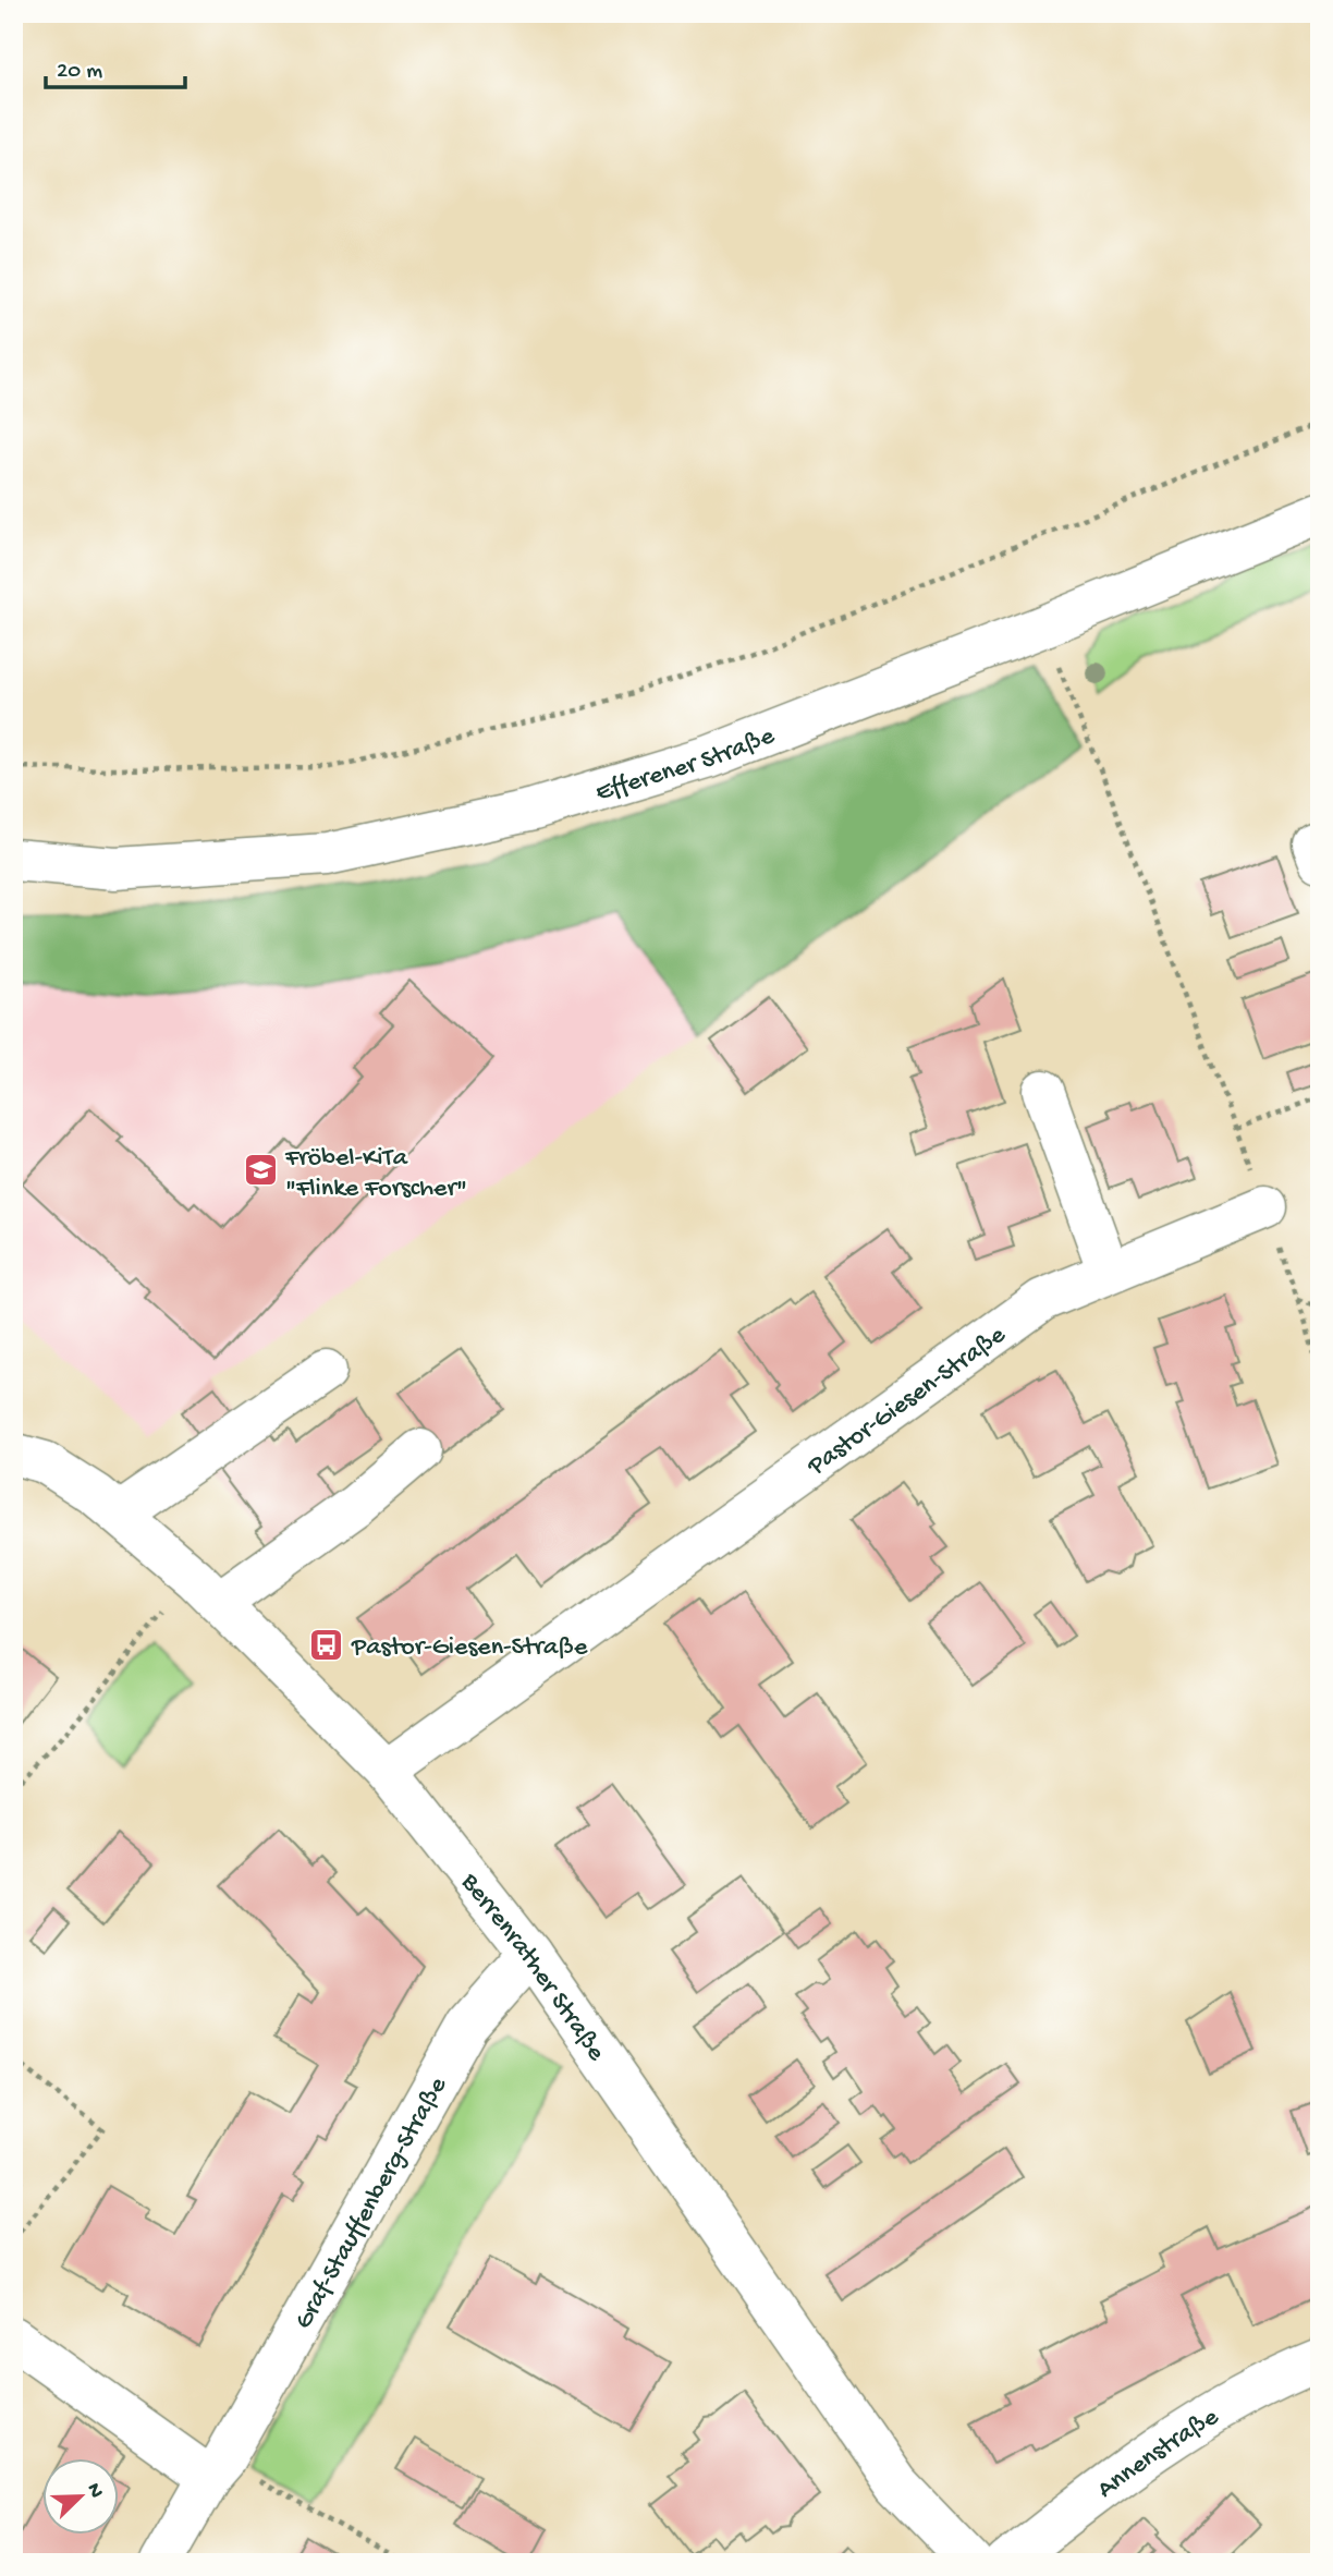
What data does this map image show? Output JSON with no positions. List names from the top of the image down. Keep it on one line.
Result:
{"streets":{"street":["Efferener Straße","Pastor-Giesen-Straße","Berrenrather Straße","Graf-Stauffenberg-Straße","Annenstraße"]},"crossings":[["Pastor-Giesen-Straße","Berrenrather Straße"],["Berrenrather Straße","Graf-Stauffenberg-Straße"]],"places":{"school or university":["Fröbel-KiTa \"Flinke Forscher\""],"bus stop":["Pastor-Giesen-Straße"]},"scale_bar":"20 m","north":"top right"}
